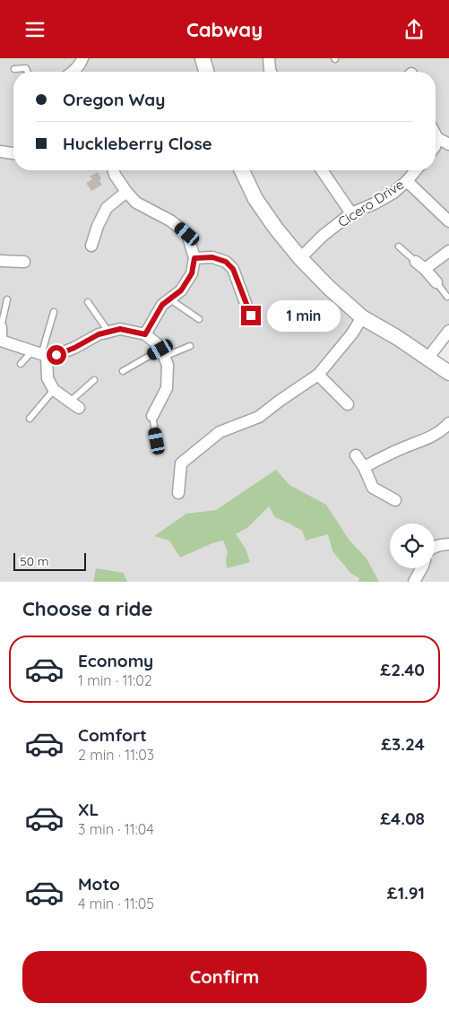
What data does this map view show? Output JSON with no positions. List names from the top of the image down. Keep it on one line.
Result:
{"streets":{"street":["Cicero Drive"]},"scale_bar":"50 m","page":{"header":"Cabway","banner":["Oregon Way","Huckleberry Close"],"bubble":"1 min","scale":"50 m","heading":"Choose a ride","list":[{"name":"Economy","note":"1 min · 11:02","value":"£2.40"},{"name":"Comfort","note":"2 min · 11:03","value":"£3.24"},{"name":"XL","note":"3 min · 11:04","value":"£4.08"},{"name":"Moto","note":"4 min · 11:05","value":"£1.91"}],"buttons":"Confirm"}}
